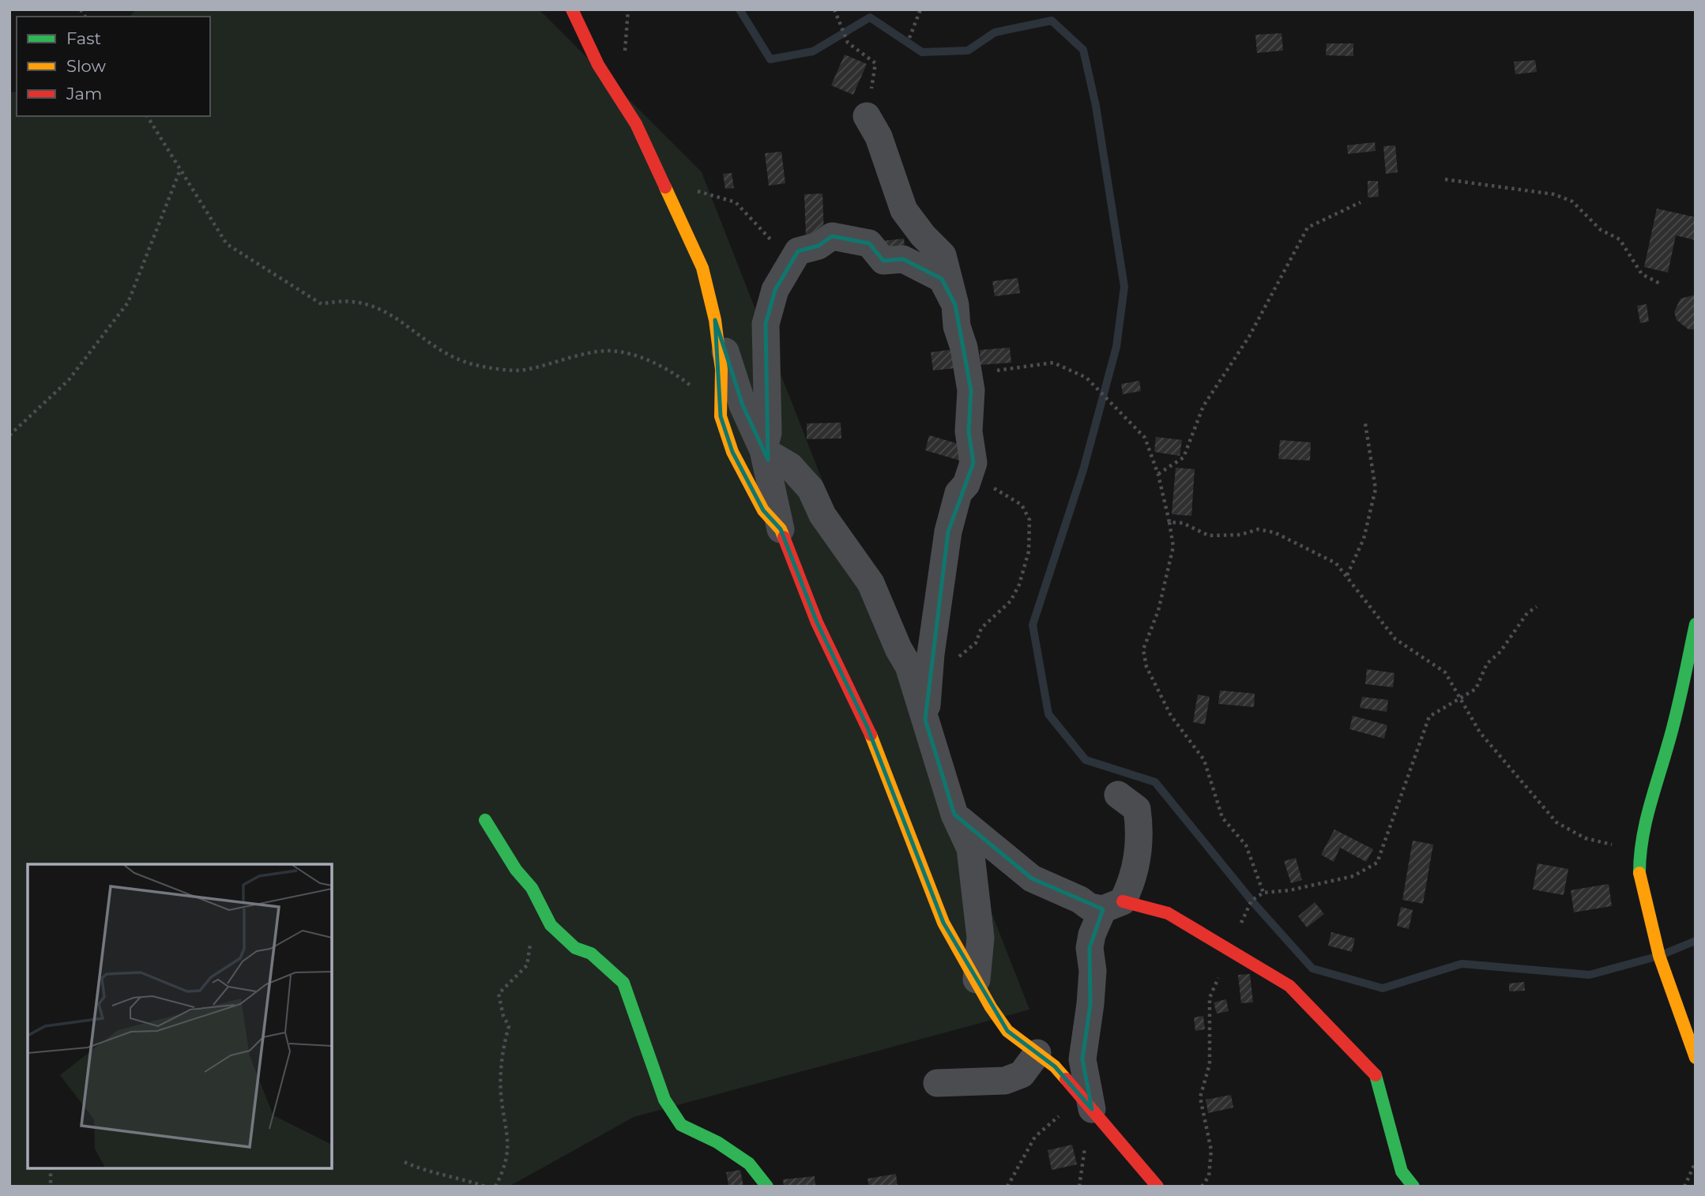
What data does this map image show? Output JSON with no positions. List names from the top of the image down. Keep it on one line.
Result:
{"legend":["Fast","Slow","Jam"]}
